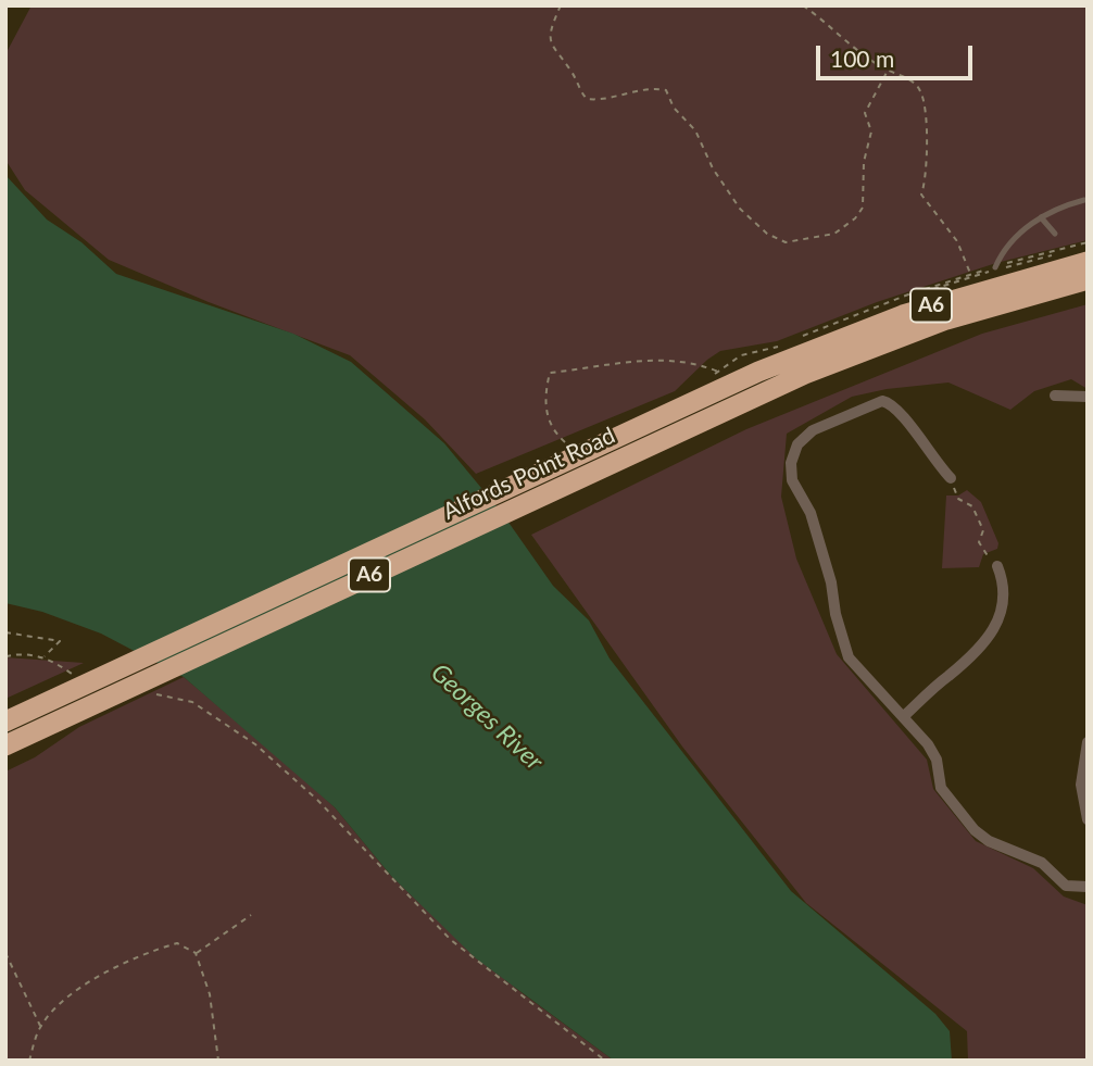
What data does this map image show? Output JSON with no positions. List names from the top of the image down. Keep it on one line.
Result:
{"streets":{"highway":["A6","Alfords Point Road"]},"water":["Georges River"],"scale_bar":"100 m"}
